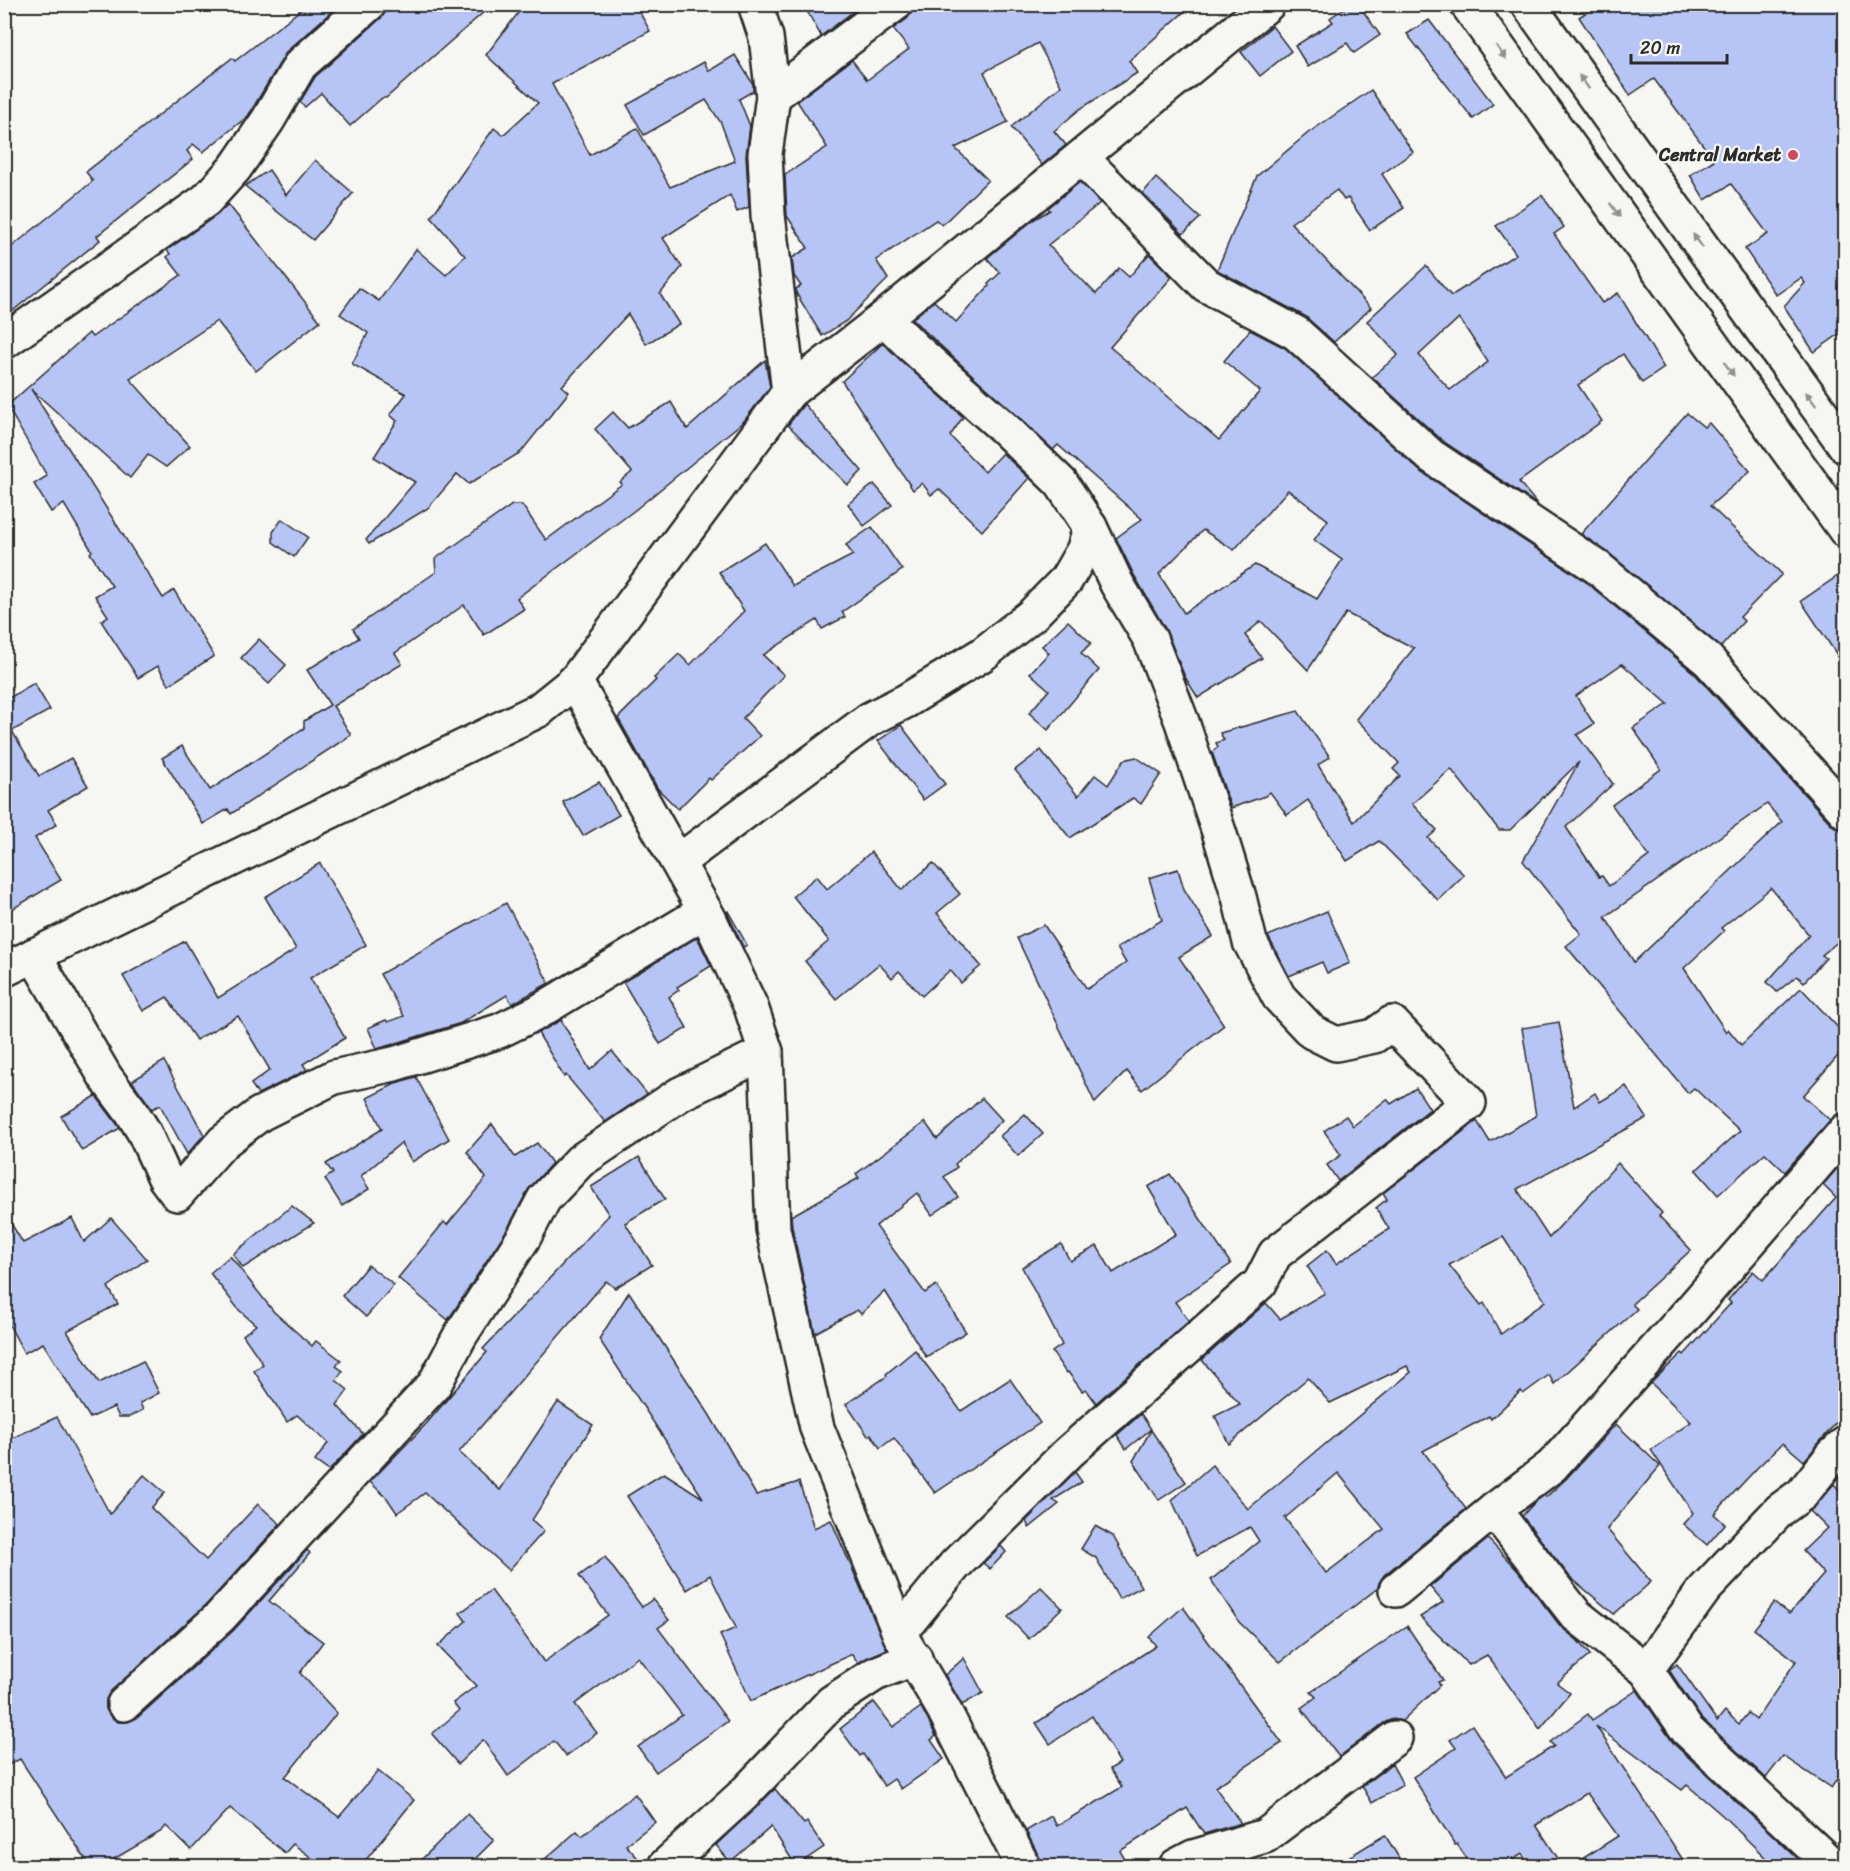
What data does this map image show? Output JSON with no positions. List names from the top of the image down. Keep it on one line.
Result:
{"places":["Central Market"],"scale_bar":"20 m"}
